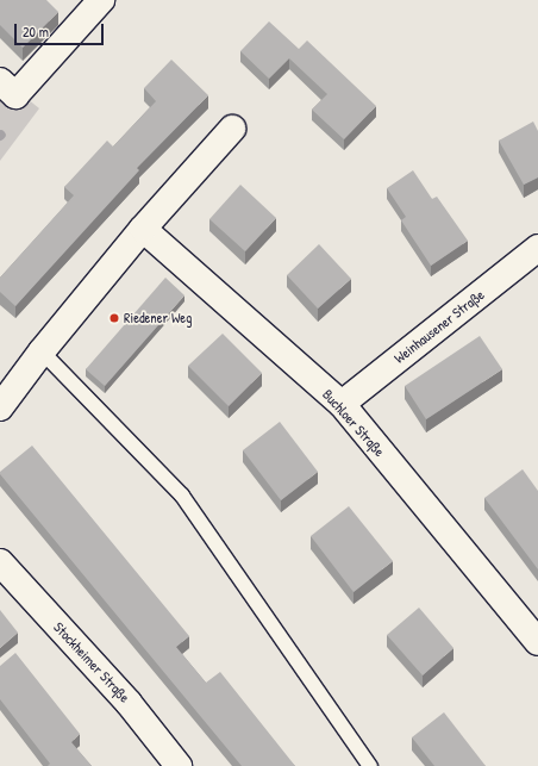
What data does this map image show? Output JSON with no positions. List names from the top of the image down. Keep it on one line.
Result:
{"streets":{"street":["Weinhausener Straße","Buchloer Straße","Stockheimer Straße"]},"crossings":[["Weinhausener Straße","Buchloer Straße"]],"places":["Riedener Weg"],"scale_bar":"20 m"}
